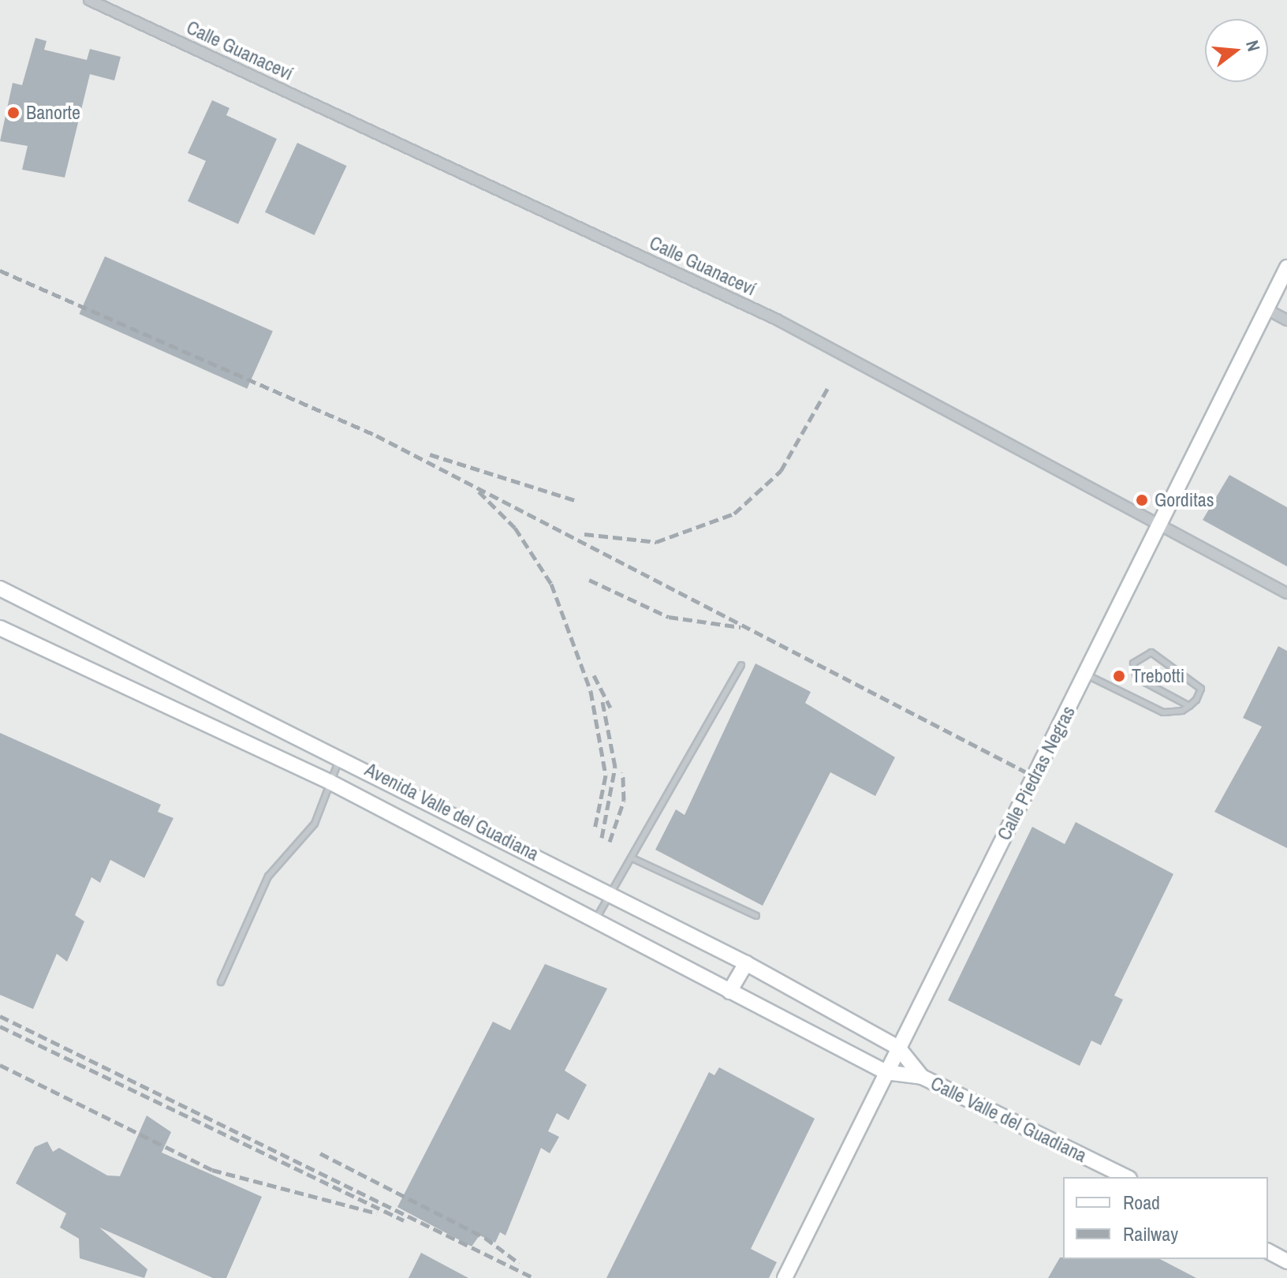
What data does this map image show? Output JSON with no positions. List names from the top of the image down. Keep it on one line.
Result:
{"streets":{"main road":["Calle Piedras Negras","Avenida Valle del Guadiana","Calle Valle del Guadiana"],"street":["Calle Guanaceví"]},"crossings":[["Calle Guanaceví","Calle Piedras Negras"],["Calle Piedras Negras","Avenida Valle del Guadiana"],["Avenida Valle del Guadiana","Calle Valle del Guadiana"]],"places":["Banorte","Gorditas","Trebotti"],"legend":["Road","Railway"],"north":"right"}
